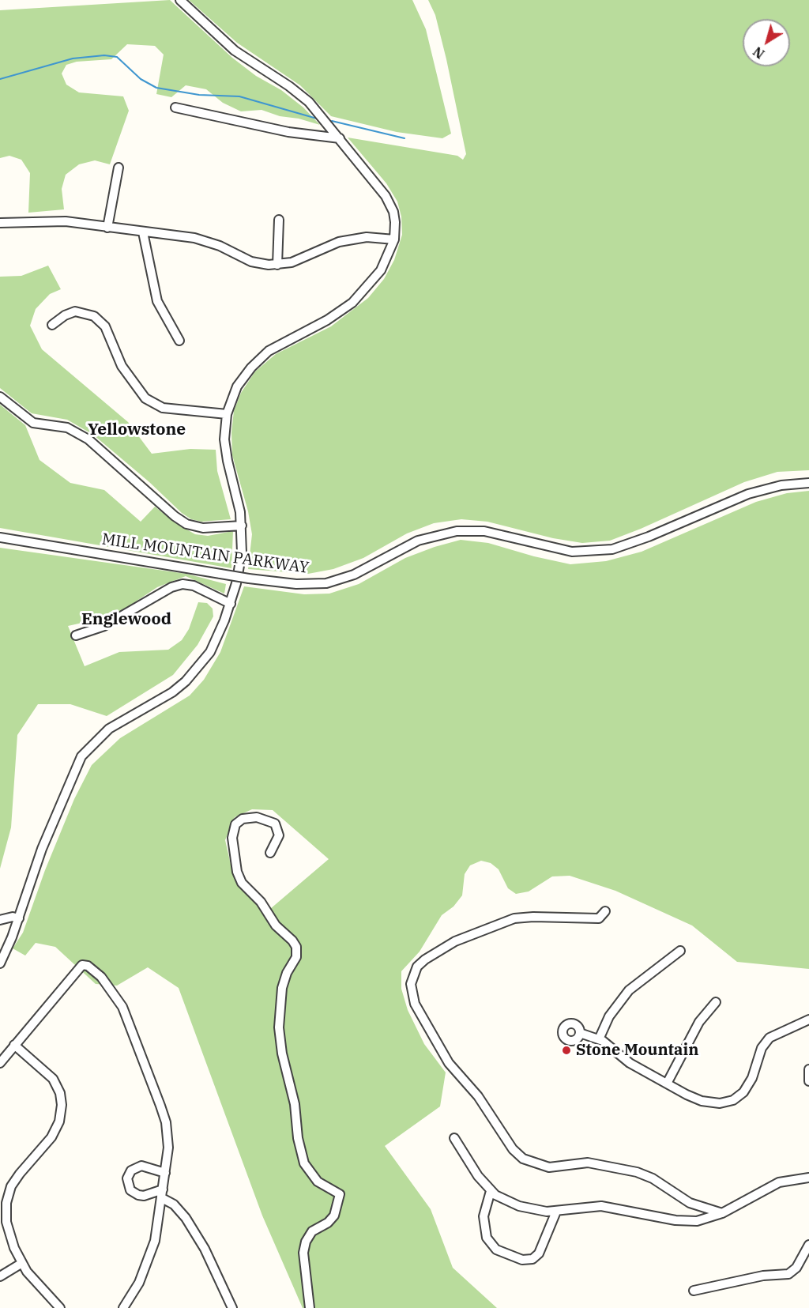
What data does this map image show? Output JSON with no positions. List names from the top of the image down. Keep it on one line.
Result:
{"streets":{"street":["MILL MOUNTAIN PARKWAY"]},"districts":["Yellowstone","Englewood"],"places":["Stone Mountain"],"north":"bottom left"}
